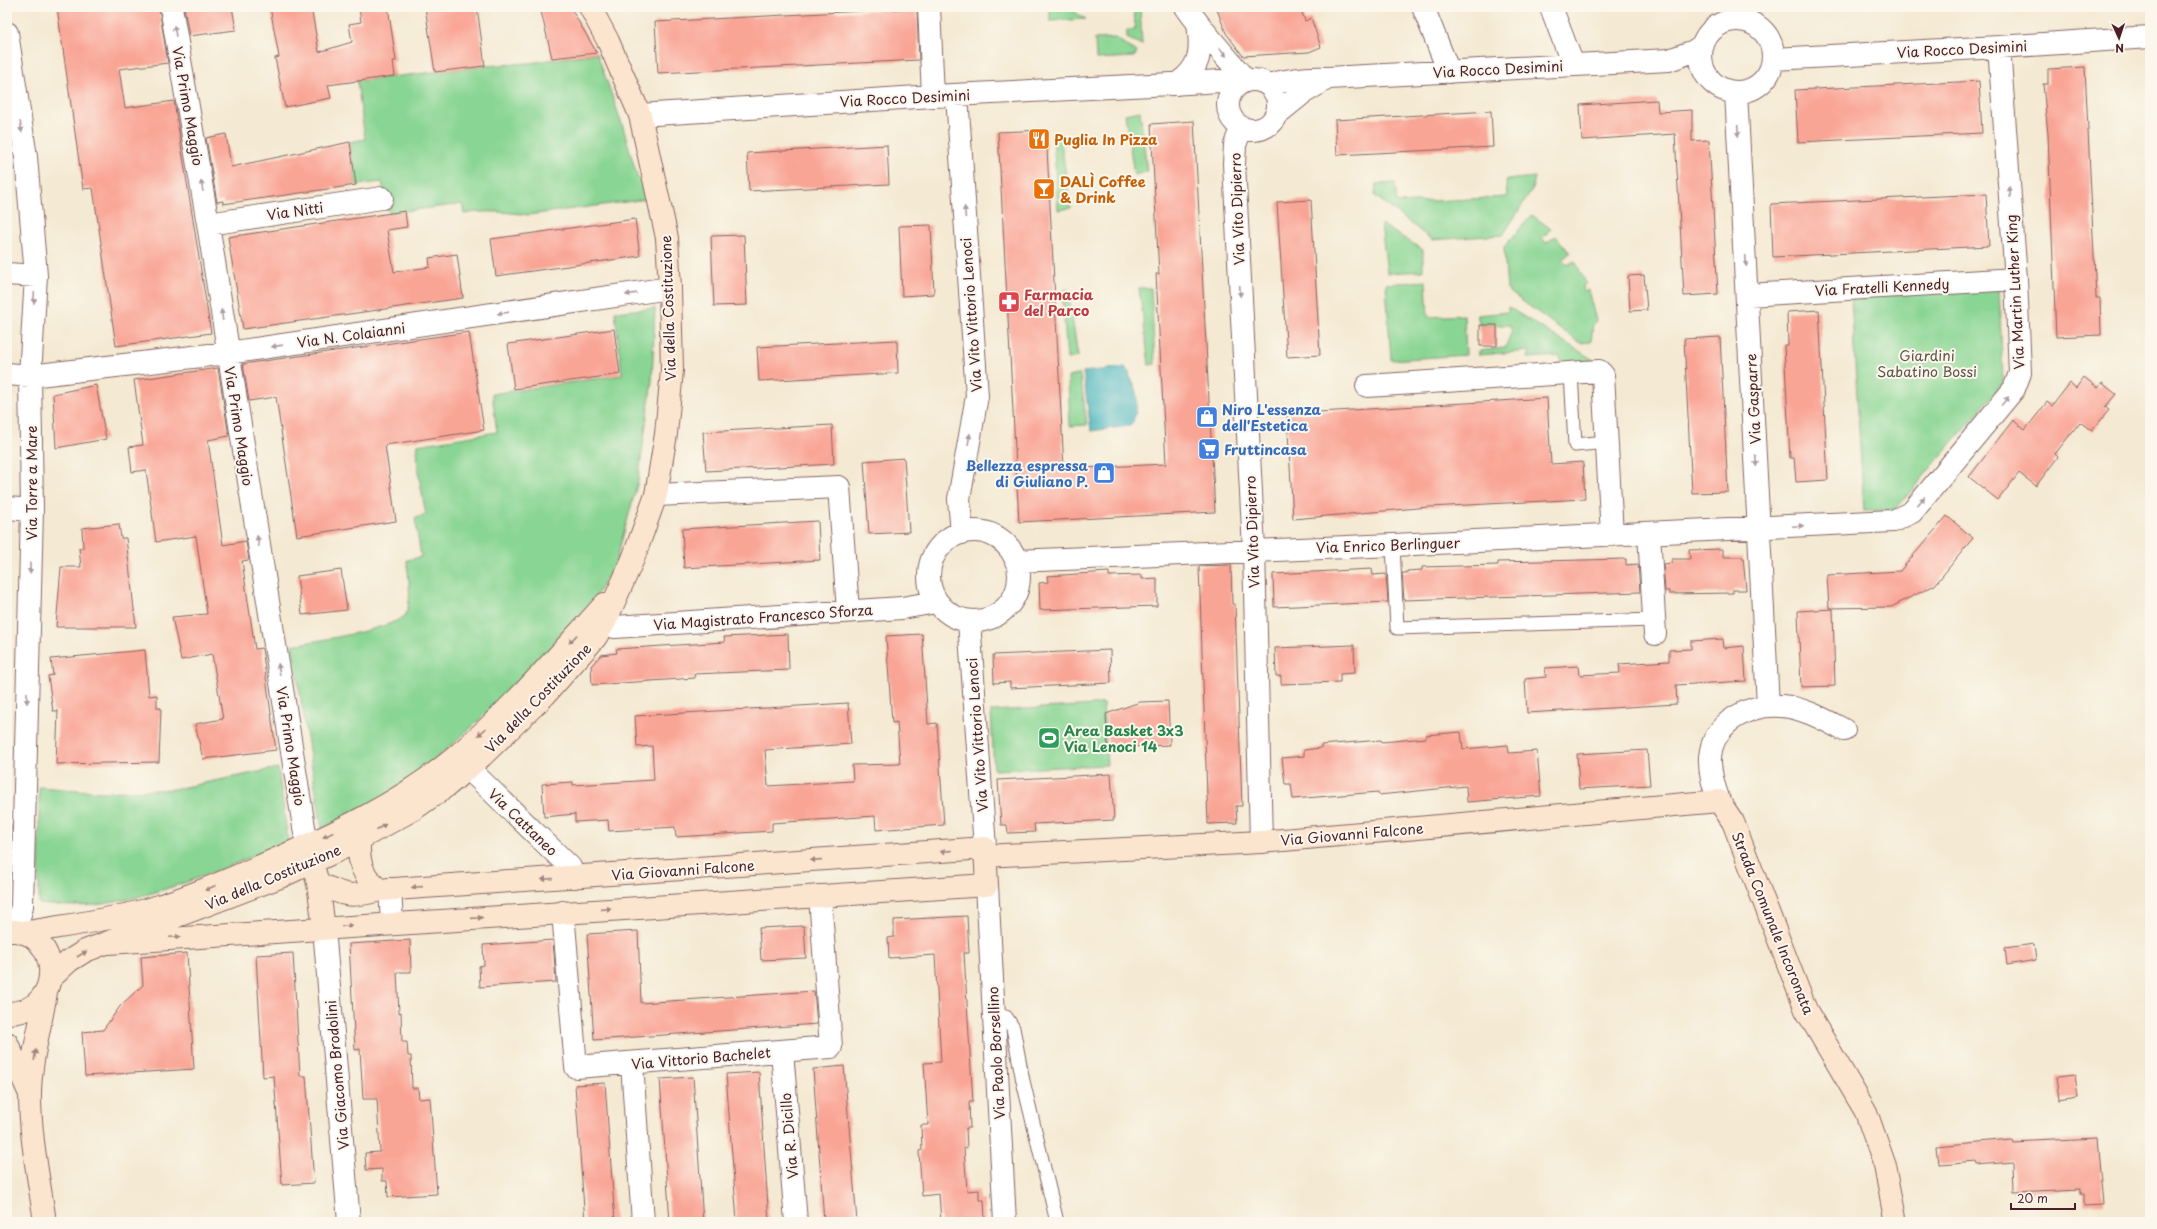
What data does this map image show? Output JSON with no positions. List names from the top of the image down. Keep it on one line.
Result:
{"streets":{"street":["Via Rocco Desimini","Via Primo Maggio","Via Vito Dipierro","Via Nitti","Via Fratelli Kennedy","Via Martin Luther King","Via della Costituzione","Via Vito Vittorio Lenoci","Via N. Colaianni","Via Gasparre","Via Torre a Mare","Via Enrico Berlinguer","Via Magistrato Francesco Sforza","Via Cattaneo","Via Giovanni Falcone","Strada Comunale Incoronata","Via Paolo Borsellino","Via Vittorio Bachelet","Via Giacomo Brodolini","Via R. Dicillo"]},"crossings":[["Via Rocco Desimini","Via Vito Dipierro"],["Via Rocco Desimini","Via Martin Luther King"],["Via Rocco Desimini","Via della Costituzione"],["Via Rocco Desimini","Via Vito Vittorio Lenoci"],["Via Rocco Desimini","Via Gasparre"],["Via Primo Maggio","Via Nitti"],["Via Primo Maggio","Via della Costituzione"],["Via Primo Maggio","Via N. Colaianni"],["Via Primo Maggio","Via Giovanni Falcone"],["Via Vito Dipierro","Via Enrico Berlinguer"],["Via Vito Dipierro","Via Giovanni Falcone"],["Via Fratelli Kennedy","Via Martin Luther King"],["Via Fratelli Kennedy","Via Gasparre"],["Via Martin Luther King","Via Gasparre"],["Via Martin Luther King","Via Enrico Berlinguer"],["Via della Costituzione","Via N. Colaianni"],["Via della Costituzione","Via Torre a Mare"],["Via della Costituzione","Via Magistrato Francesco Sforza"],["Via della Costituzione","Via Cattaneo"],["Via della Costituzione","Via Giovanni Falcone"],["Via Vito Vittorio Lenoci","Via Enrico Berlinguer"],["Via Vito Vittorio Lenoci","Via Magistrato Francesco Sforza"],["Via Vito Vittorio Lenoci","Via Giovanni Falcone"],["Via N. Colaianni","Via Torre a Mare"],["Via Gasparre","Via Enrico Berlinguer"],["Via Enrico Berlinguer","Via Magistrato Francesco Sforza"],["Via Cattaneo","Via Giovanni Falcone"],["Via Giovanni Falcone","Strada Comunale Incoronata"],["Via Vittorio Bachelet","Via R. Dicillo"]],"one_way":["Via Primo Maggio","Via Vito Dipierro","Via Martin Luther King","Via Vito Vittorio Lenoci","Via N. Colaianni","Via Gasparre","Via Torre a Mare"],"parks":["Giardini Sabatino Bossi"],"places":{"restaurant":["Puglia In Pizza"],"bar":["DALÌ Coffee & Drink"],"pharmacy":["Farmacia del Parco"],"shop":["Niro L'essenza dell'Estetica","Bellezza espressa di Giuliano P."],"supermarket":["Fruttincasa"],"sports":["Area Basket 3x3 Via Lenoci 14"]},"scale_bar":"20 m","north":"bottom"}
